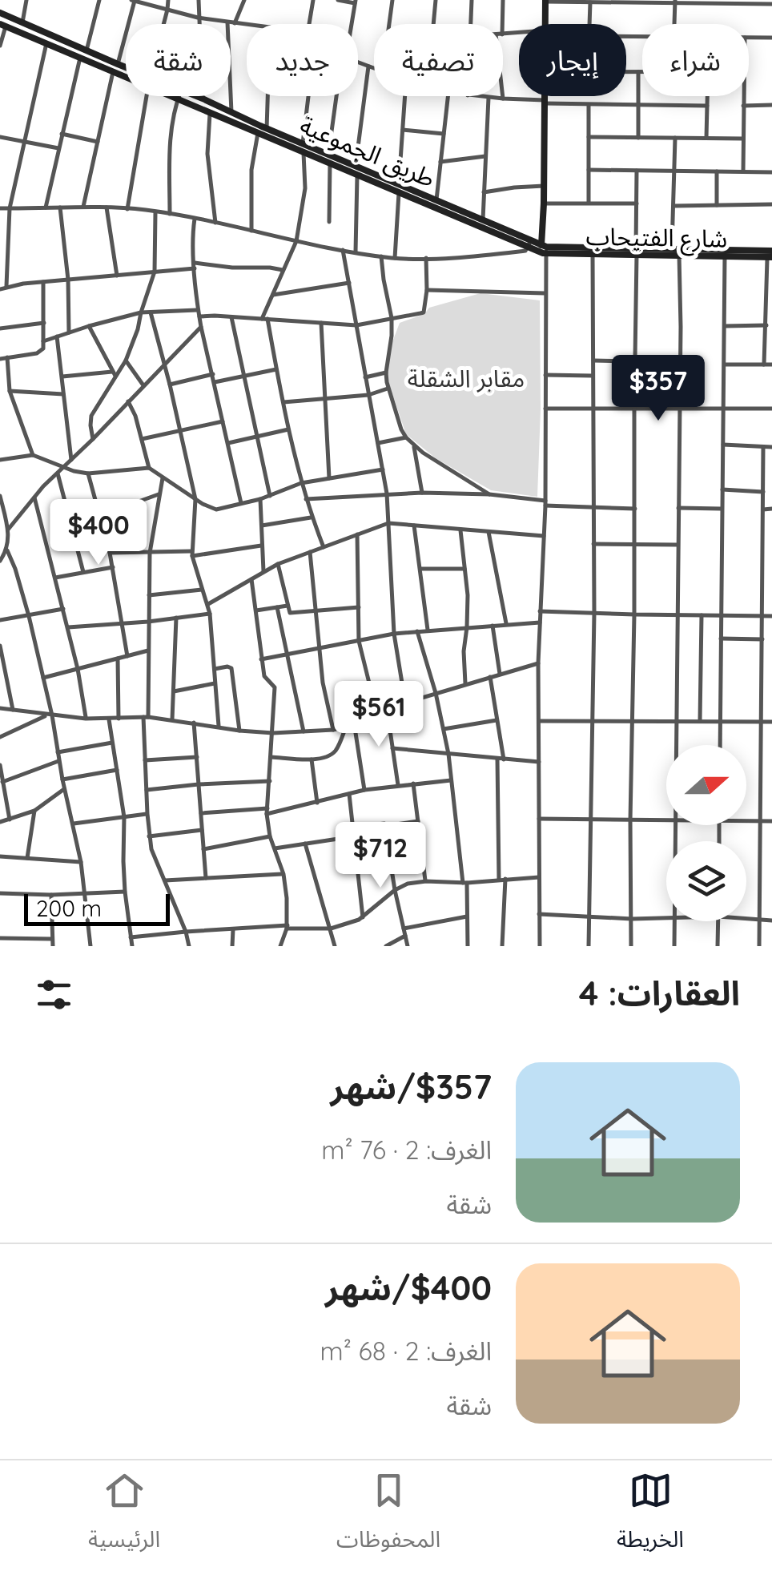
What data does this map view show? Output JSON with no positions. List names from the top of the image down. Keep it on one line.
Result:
{"streets":{"main road":["طريق الجموعية","شارع الفتيحاب"]},"parks":["مقابر الشقلة"],"scale_bar":"200 m","north":"right","page":{"chip":["شراء","إيجار","تصفية","جديد","شقة"],"price":["$357","$400","$561","$712"],"scale":"200 m","heading":"العقارات: 4","list":[{"name":"$357/شهر","note":"الغرف: 2 · 76 m² · شقة"},{"name":"$400/شهر","note":"الغرف: 2 · 68 m² · شقة"}],"tabs":["الخريطة","المحفوظات","الرئيسية"]}}
